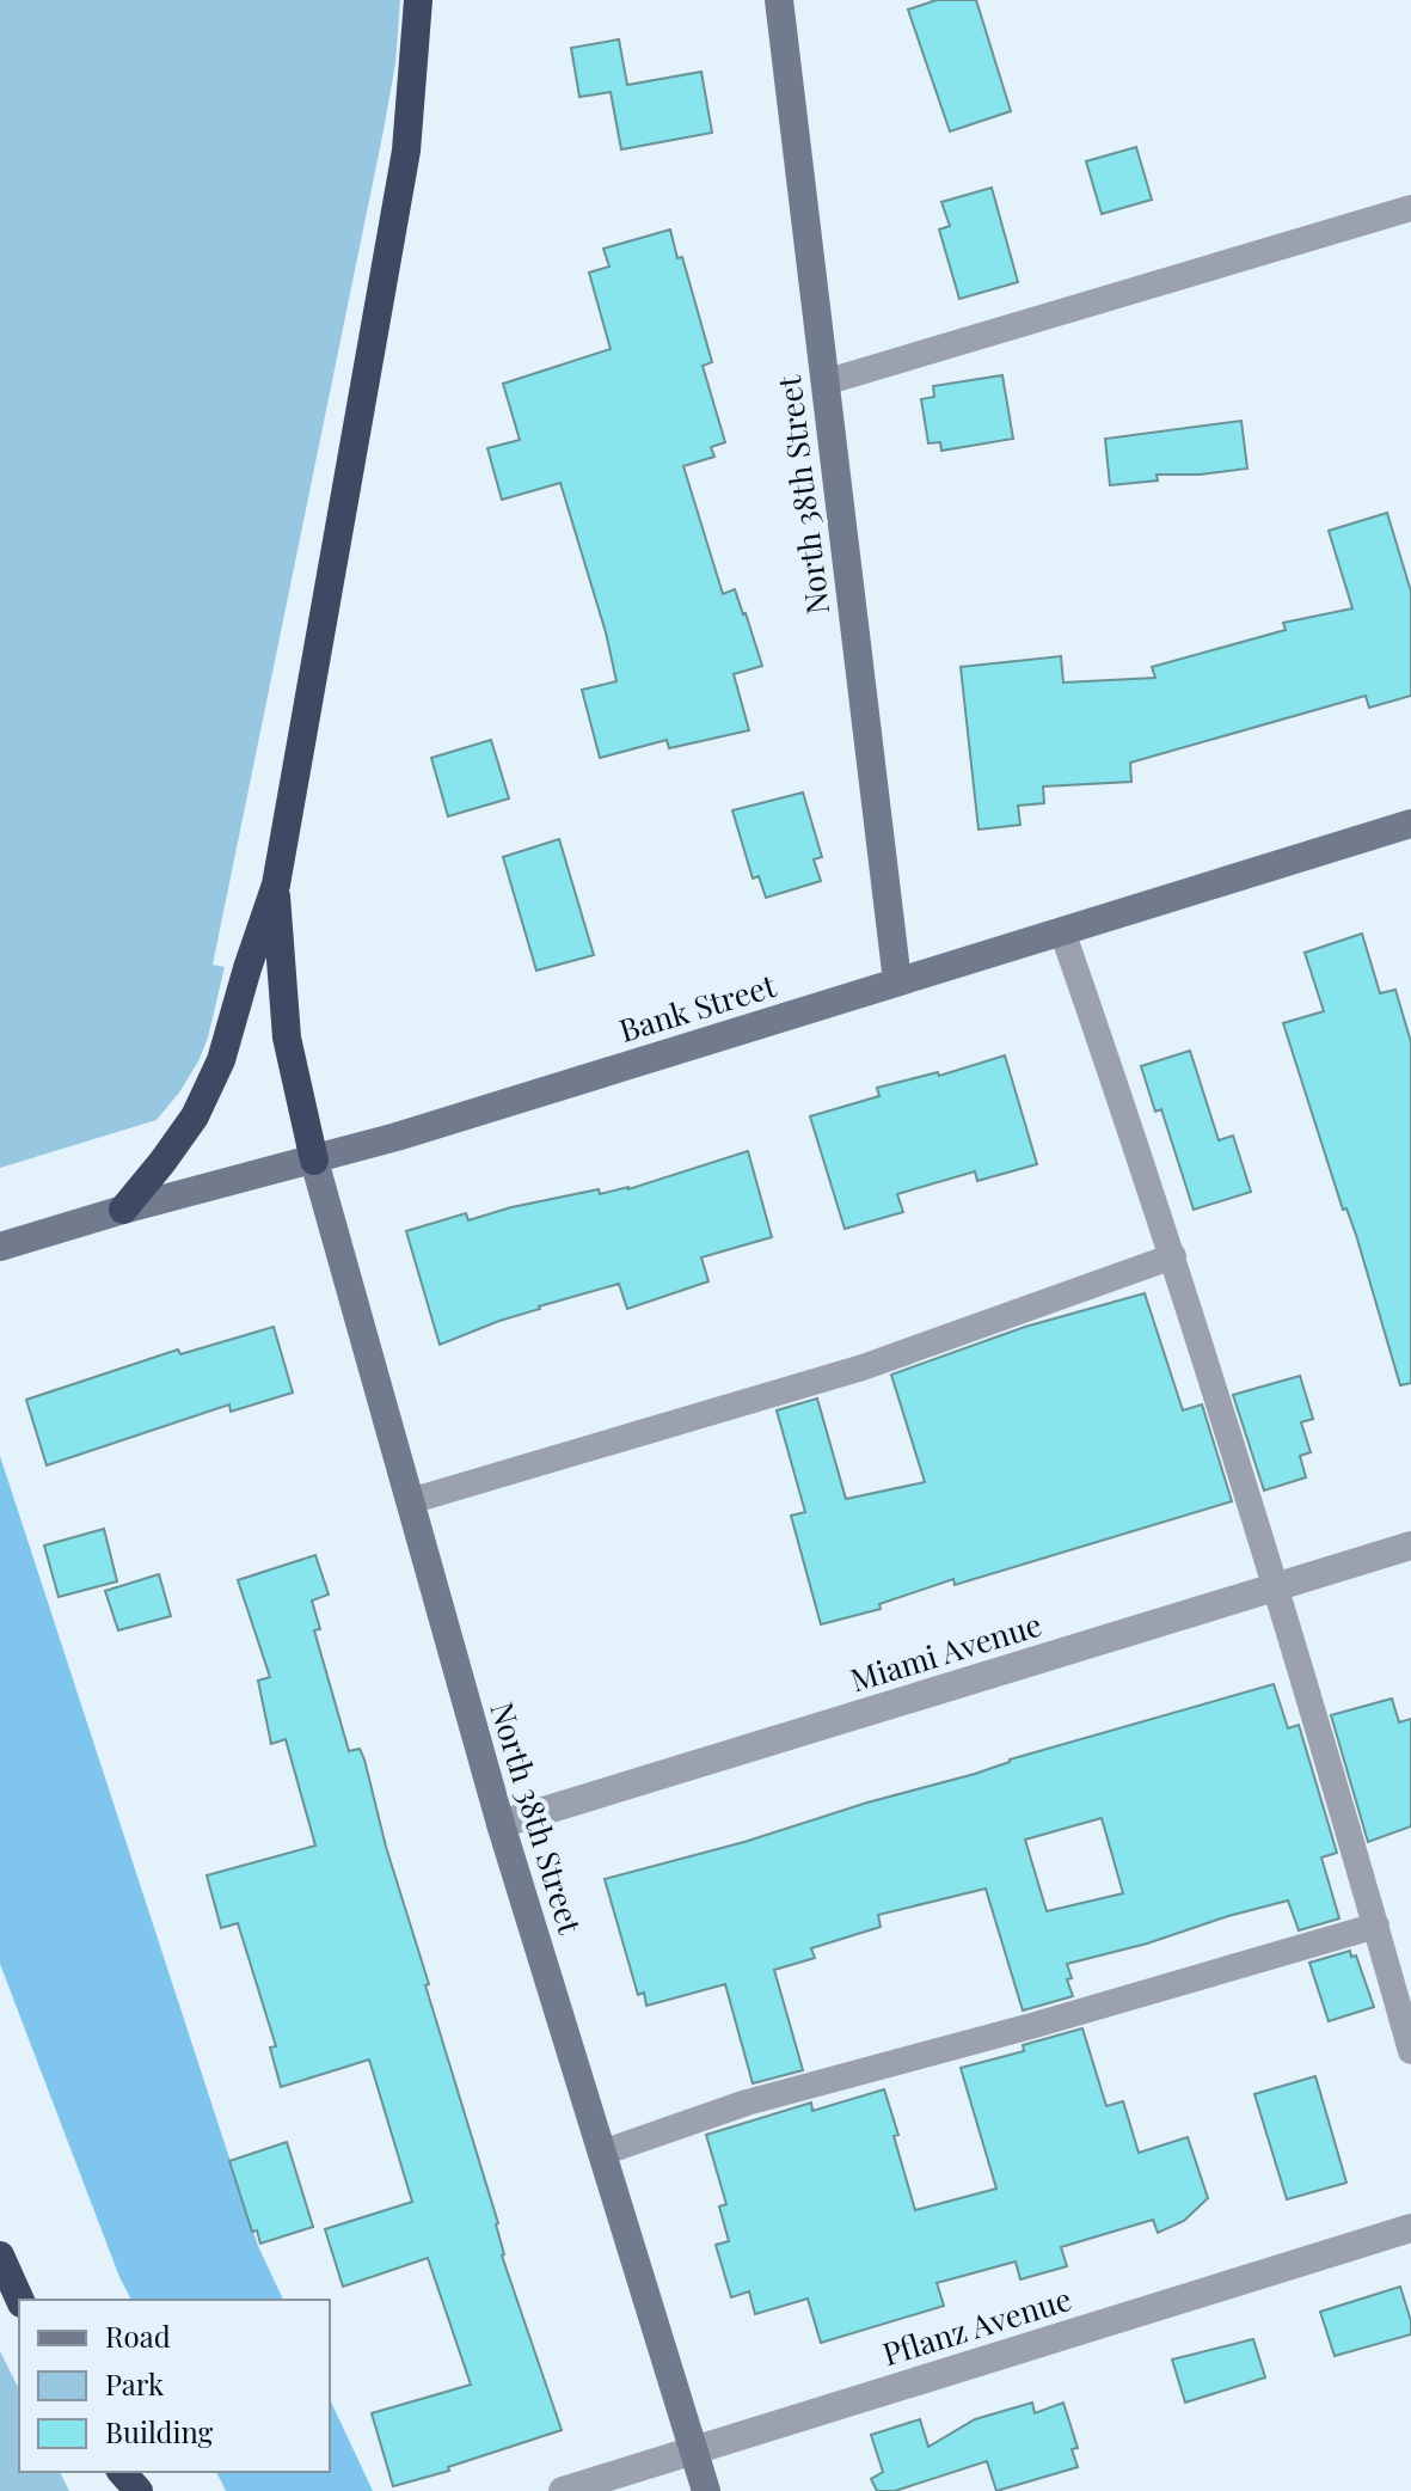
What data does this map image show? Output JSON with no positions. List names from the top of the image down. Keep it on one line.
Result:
{"streets":{"street":["North 38th Street","Bank Street","Miami Avenue","Pflanz Avenue"]},"crossings":[["North 38th Street","Bank Street"],["North 38th Street","Miami Avenue"],["North 38th Street","Pflanz Avenue"]],"legend":["Road","Park","Building"]}
